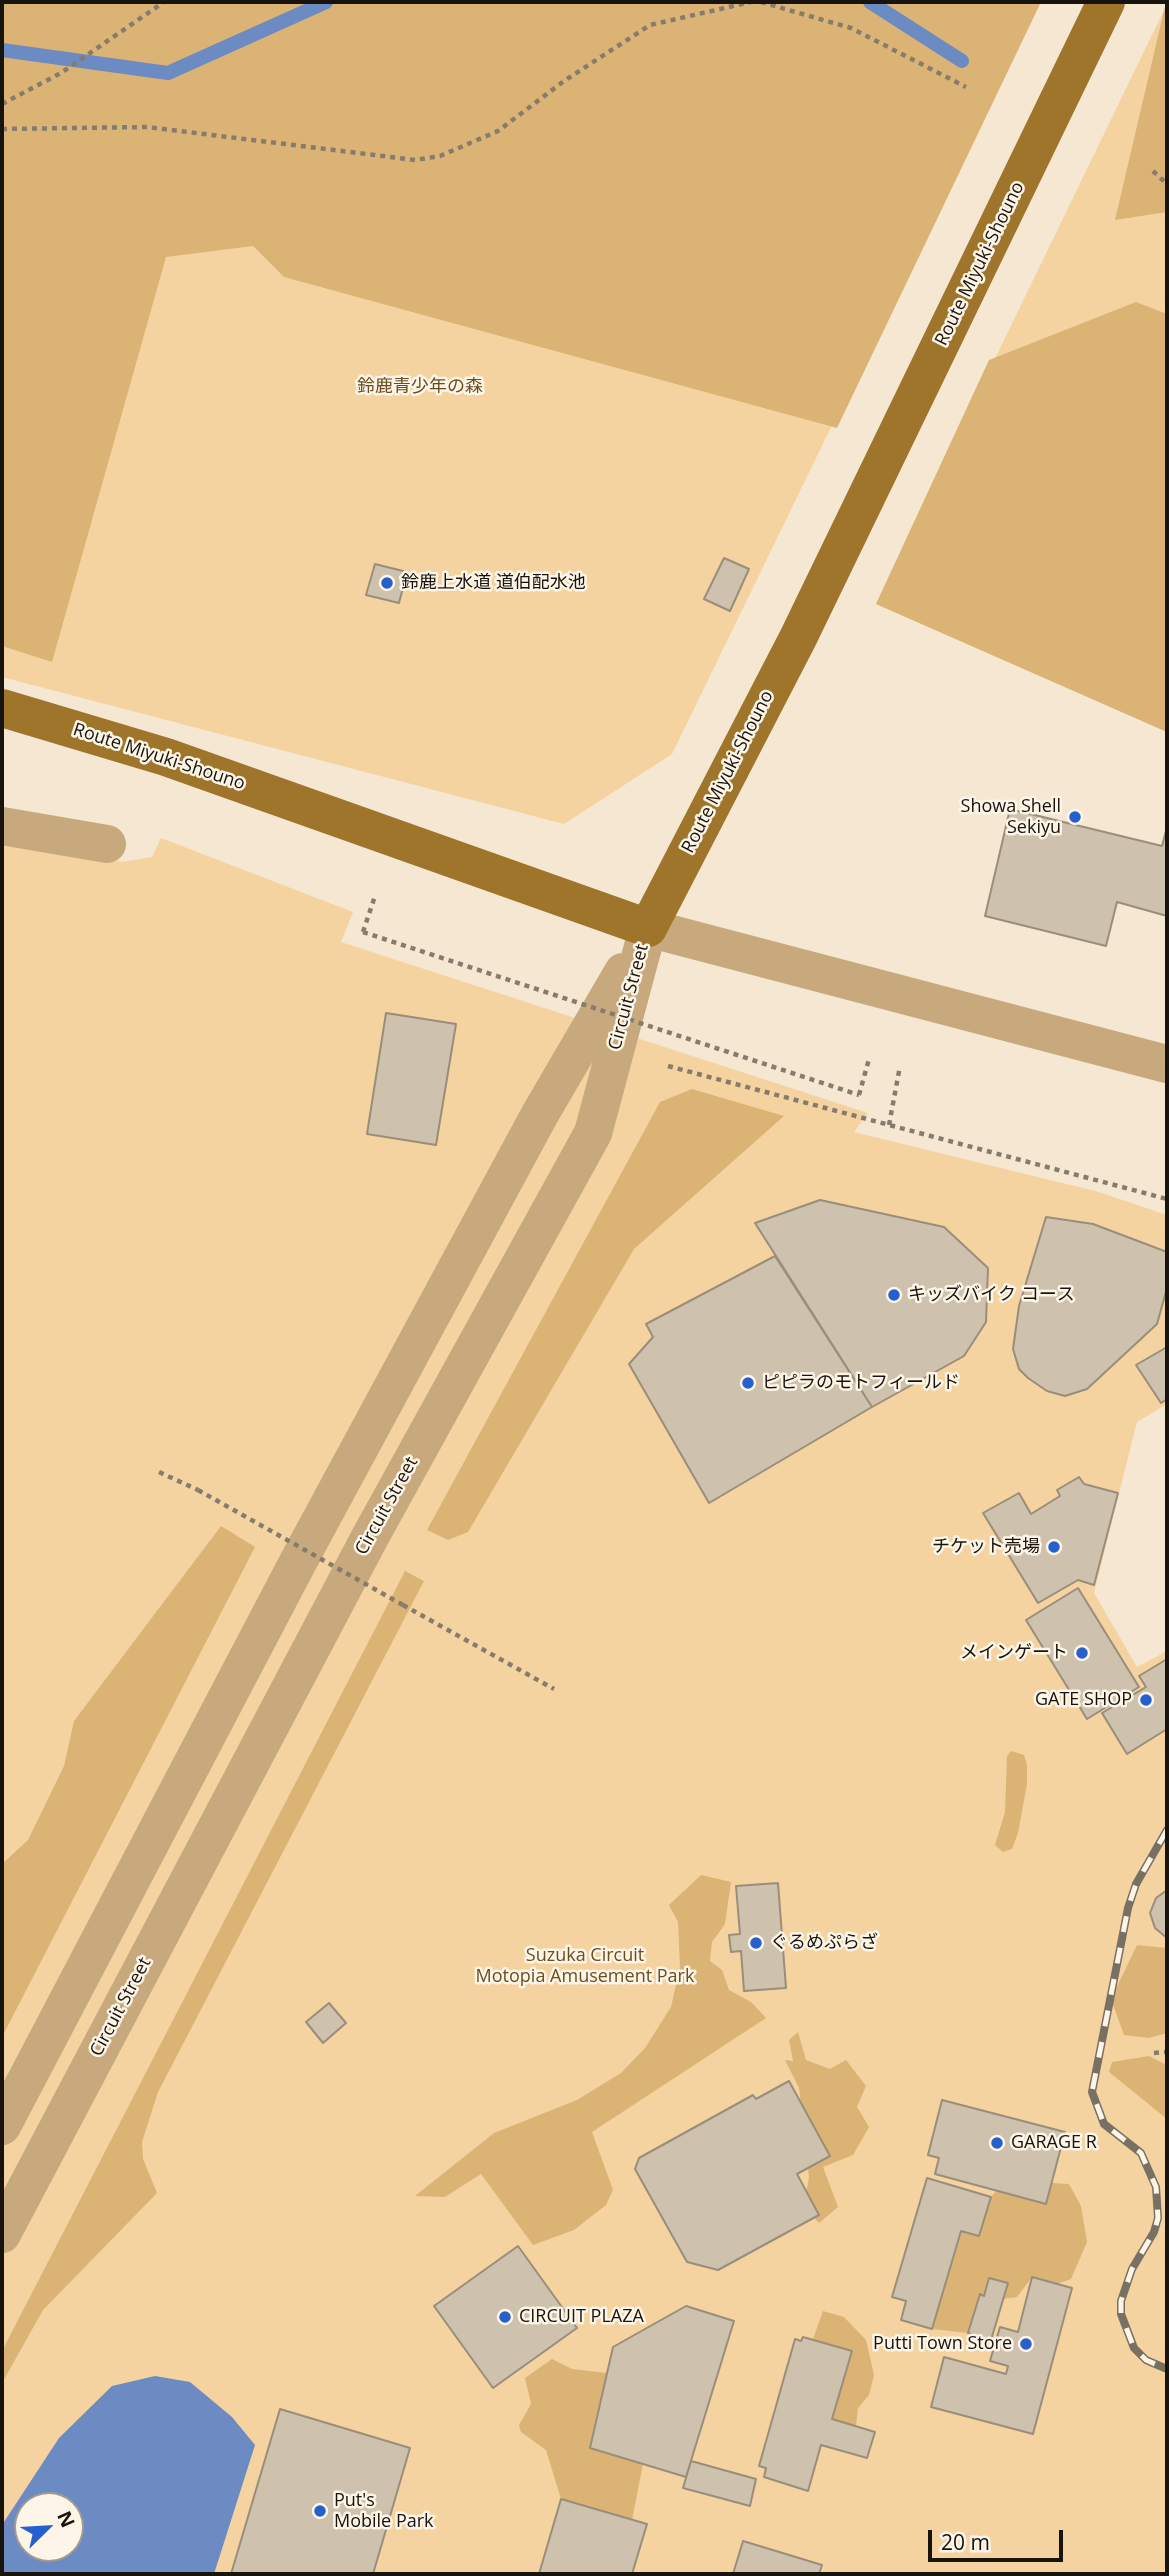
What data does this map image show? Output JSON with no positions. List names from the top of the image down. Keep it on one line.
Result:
{"streets":{"main road":["Route Miyuki-Shouno"],"street":["Circuit Street"]},"crossings":[["Route Miyuki-Shouno","Circuit Street"]],"parks":["鈴鹿青少年の森","Suzuka Circuit Motopia Amusement Park"],"places":["鈴鹿上水道 道伯配水池","Showa Shell Sekiyu","キッズバイク コース","ピピラのモトフィールド","チケット売場","メインゲート","GATE SHOP","ぐるめぷらざ","GARAGE R","CIRCUIT PLAZA","Putti Town Store","Put's Mobile Park"],"scale_bar":"20 m","north":"top right"}
